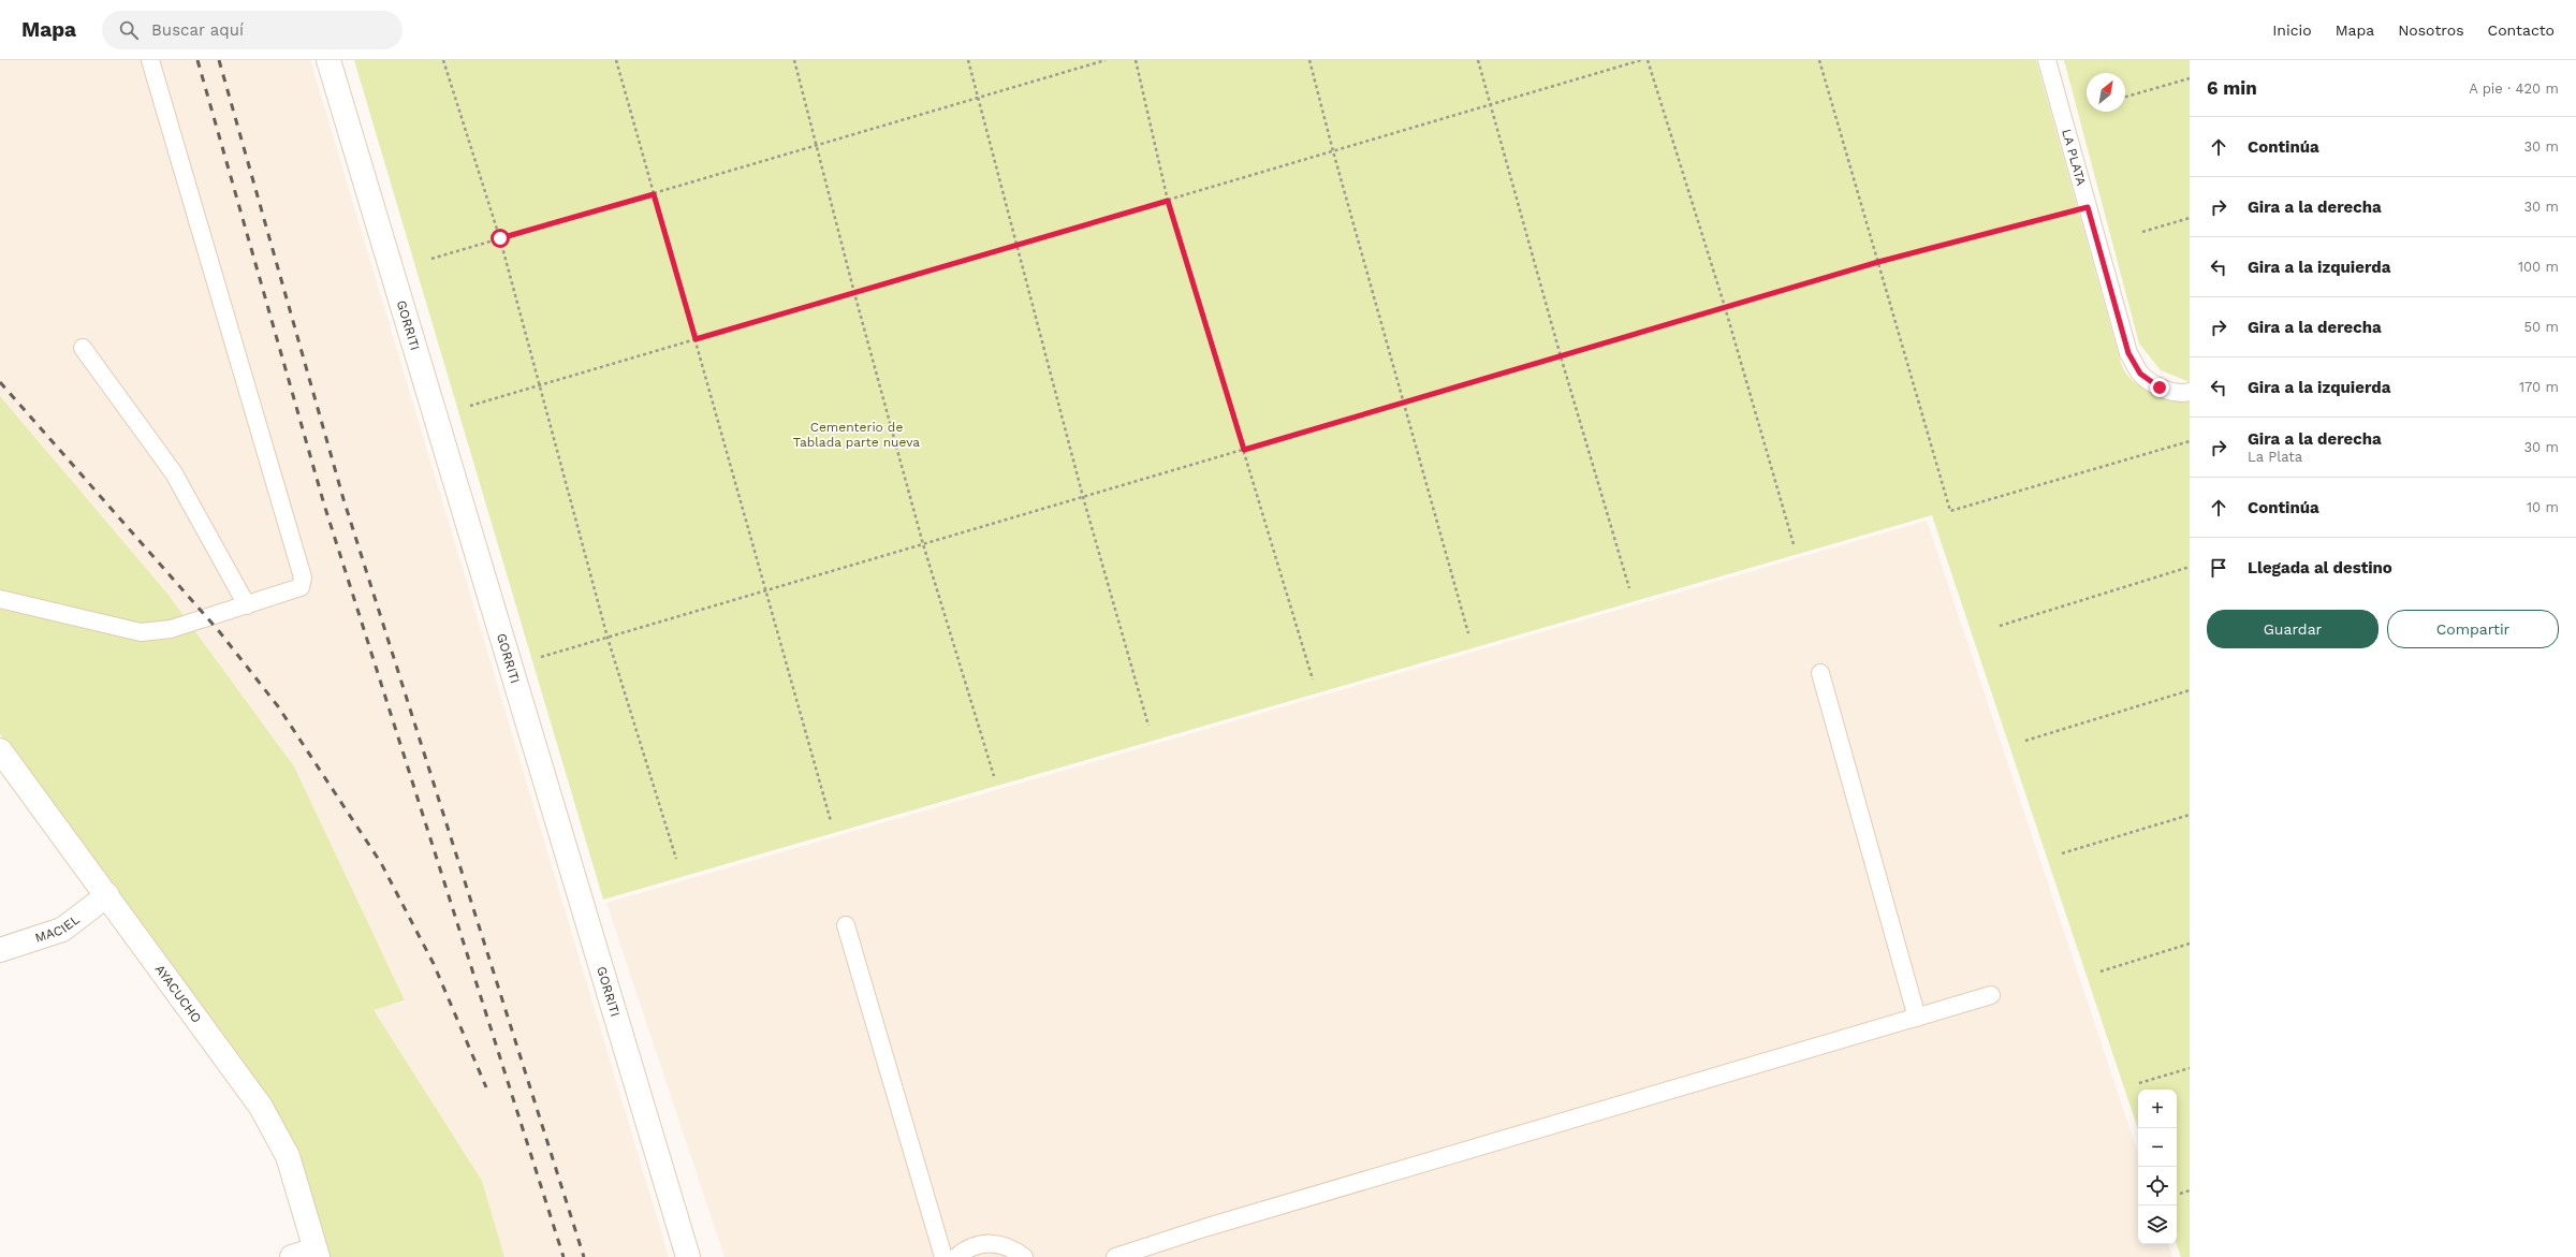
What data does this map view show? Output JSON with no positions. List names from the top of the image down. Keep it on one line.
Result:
{"streets":{"street":["GORRITI","MACIEL","AYACUCHO"],"lane":["LA PLATA"]},"crossings":[["MACIEL","AYACUCHO"]],"parks":["Cementerio de Tablada parte nueva"],"north":"top right","page":{"header":"Mapa","search":"Buscar aquí","nav":["Inicio","Mapa","Nosotros","Contacto"],"heading":["6 min","A pie · 420 m"],"list":[["Continúa","30 m"],["Gira a la derecha","30 m"],["Gira a la izquierda","100 m"],["Gira a la derecha","50 m"],["Gira a la izquierda","170 m"],["Gira a la derecha","La Plata","30 m"],["Continúa","10 m"],"Llegada al destino"],"buttons":["Guardar","Compartir"],"map_buttons":["+","−"]}}
